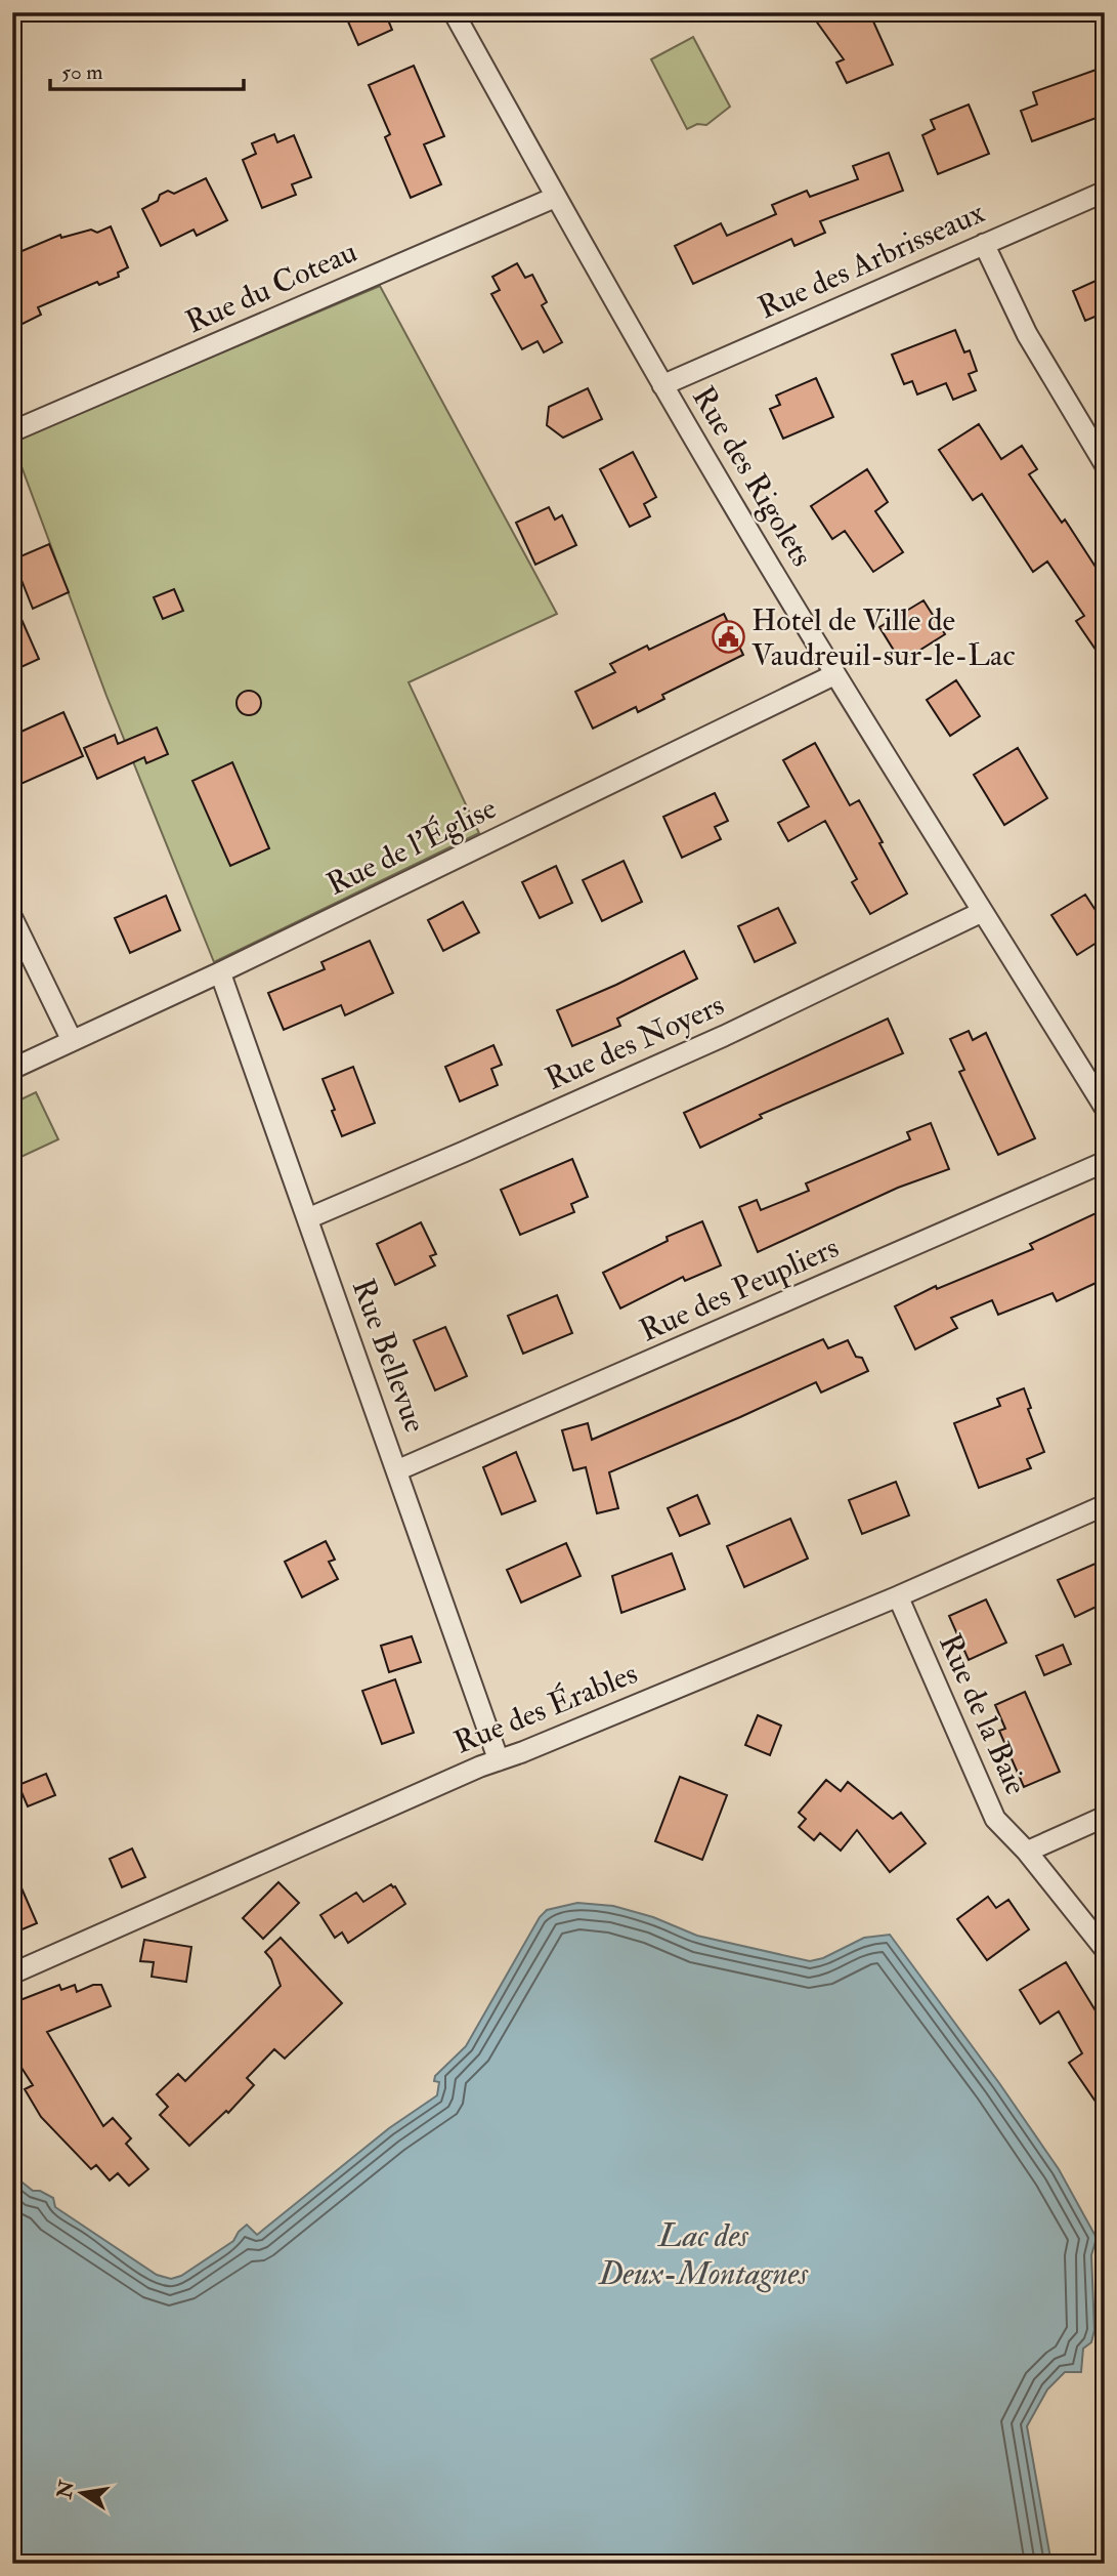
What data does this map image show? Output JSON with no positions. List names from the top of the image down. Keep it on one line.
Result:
{"streets":{"street":["Rue des Arbrisseaux","Rue du Coteau","Rue des Rigolets","Rue de l'Église","Rue des Noyers","Rue des Peupliers","Rue Bellevue","Rue des Érables","Rue de la Baie"]},"crossings":[["Rue des Arbrisseaux","Rue des Rigolets"],["Rue du Coteau","Rue des Rigolets"],["Rue des Rigolets","Rue de l'Église"],["Rue des Rigolets","Rue des Noyers"],["Rue de l'Église","Rue Bellevue"],["Rue des Noyers","Rue Bellevue"],["Rue des Peupliers","Rue Bellevue"],["Rue Bellevue","Rue des Érables"],["Rue des Érables","Rue de la Baie"]],"water":["Lac des Deux-Montagnes"],"places":{"public building":["Hotel de Ville de Vaudreuil-sur-le-Lac"]},"scale_bar":"50 m","north":"left"}
